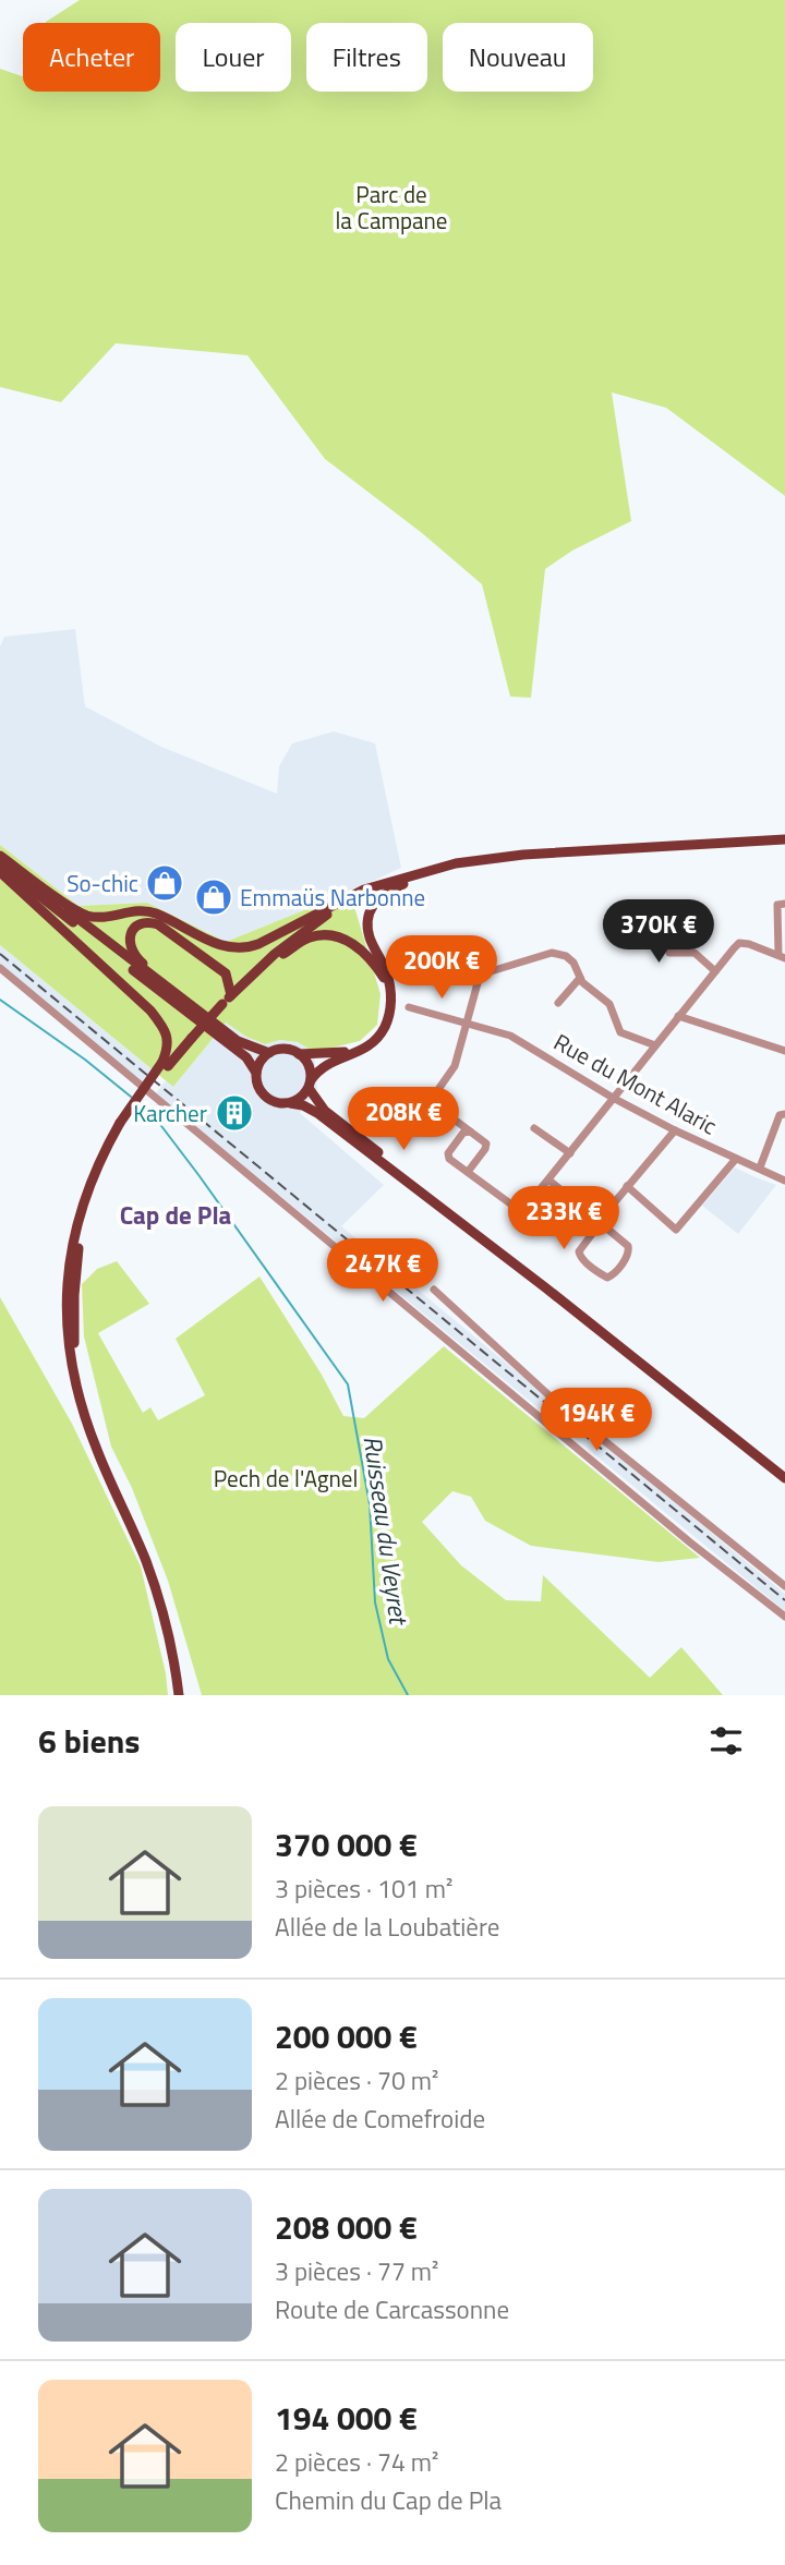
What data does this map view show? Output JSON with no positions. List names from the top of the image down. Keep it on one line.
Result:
{"streets":{"street":["Rue du Mont Alaric"]},"districts":["Cap de Pla"],"water":["Ruisseau du Veyret"],"parks":["Parc de la Campane","Pech de l'Agnel"],"places":{"shop":["So-chic","Emmaüs Narbonne"],"building":["Karcher"]},"page":{"chip":["Acheter","Louer","Filtres","Nouveau"],"price":["370K €","200K €","208K €","233K €","247K €","194K €"],"heading":"6 biens","list":[{"name":"370 000 €","note":"3 pièces · 101 m² · Allée de la Loubatière"},{"name":"200 000 €","note":"2 pièces · 70 m² · Allée de Comefroide"},{"name":"208 000 €","note":"3 pièces · 77 m² · Route de Carcassonne"},{"name":"194 000 €","note":"2 pièces · 74 m² · Chemin du Cap de Pla"}]}}
